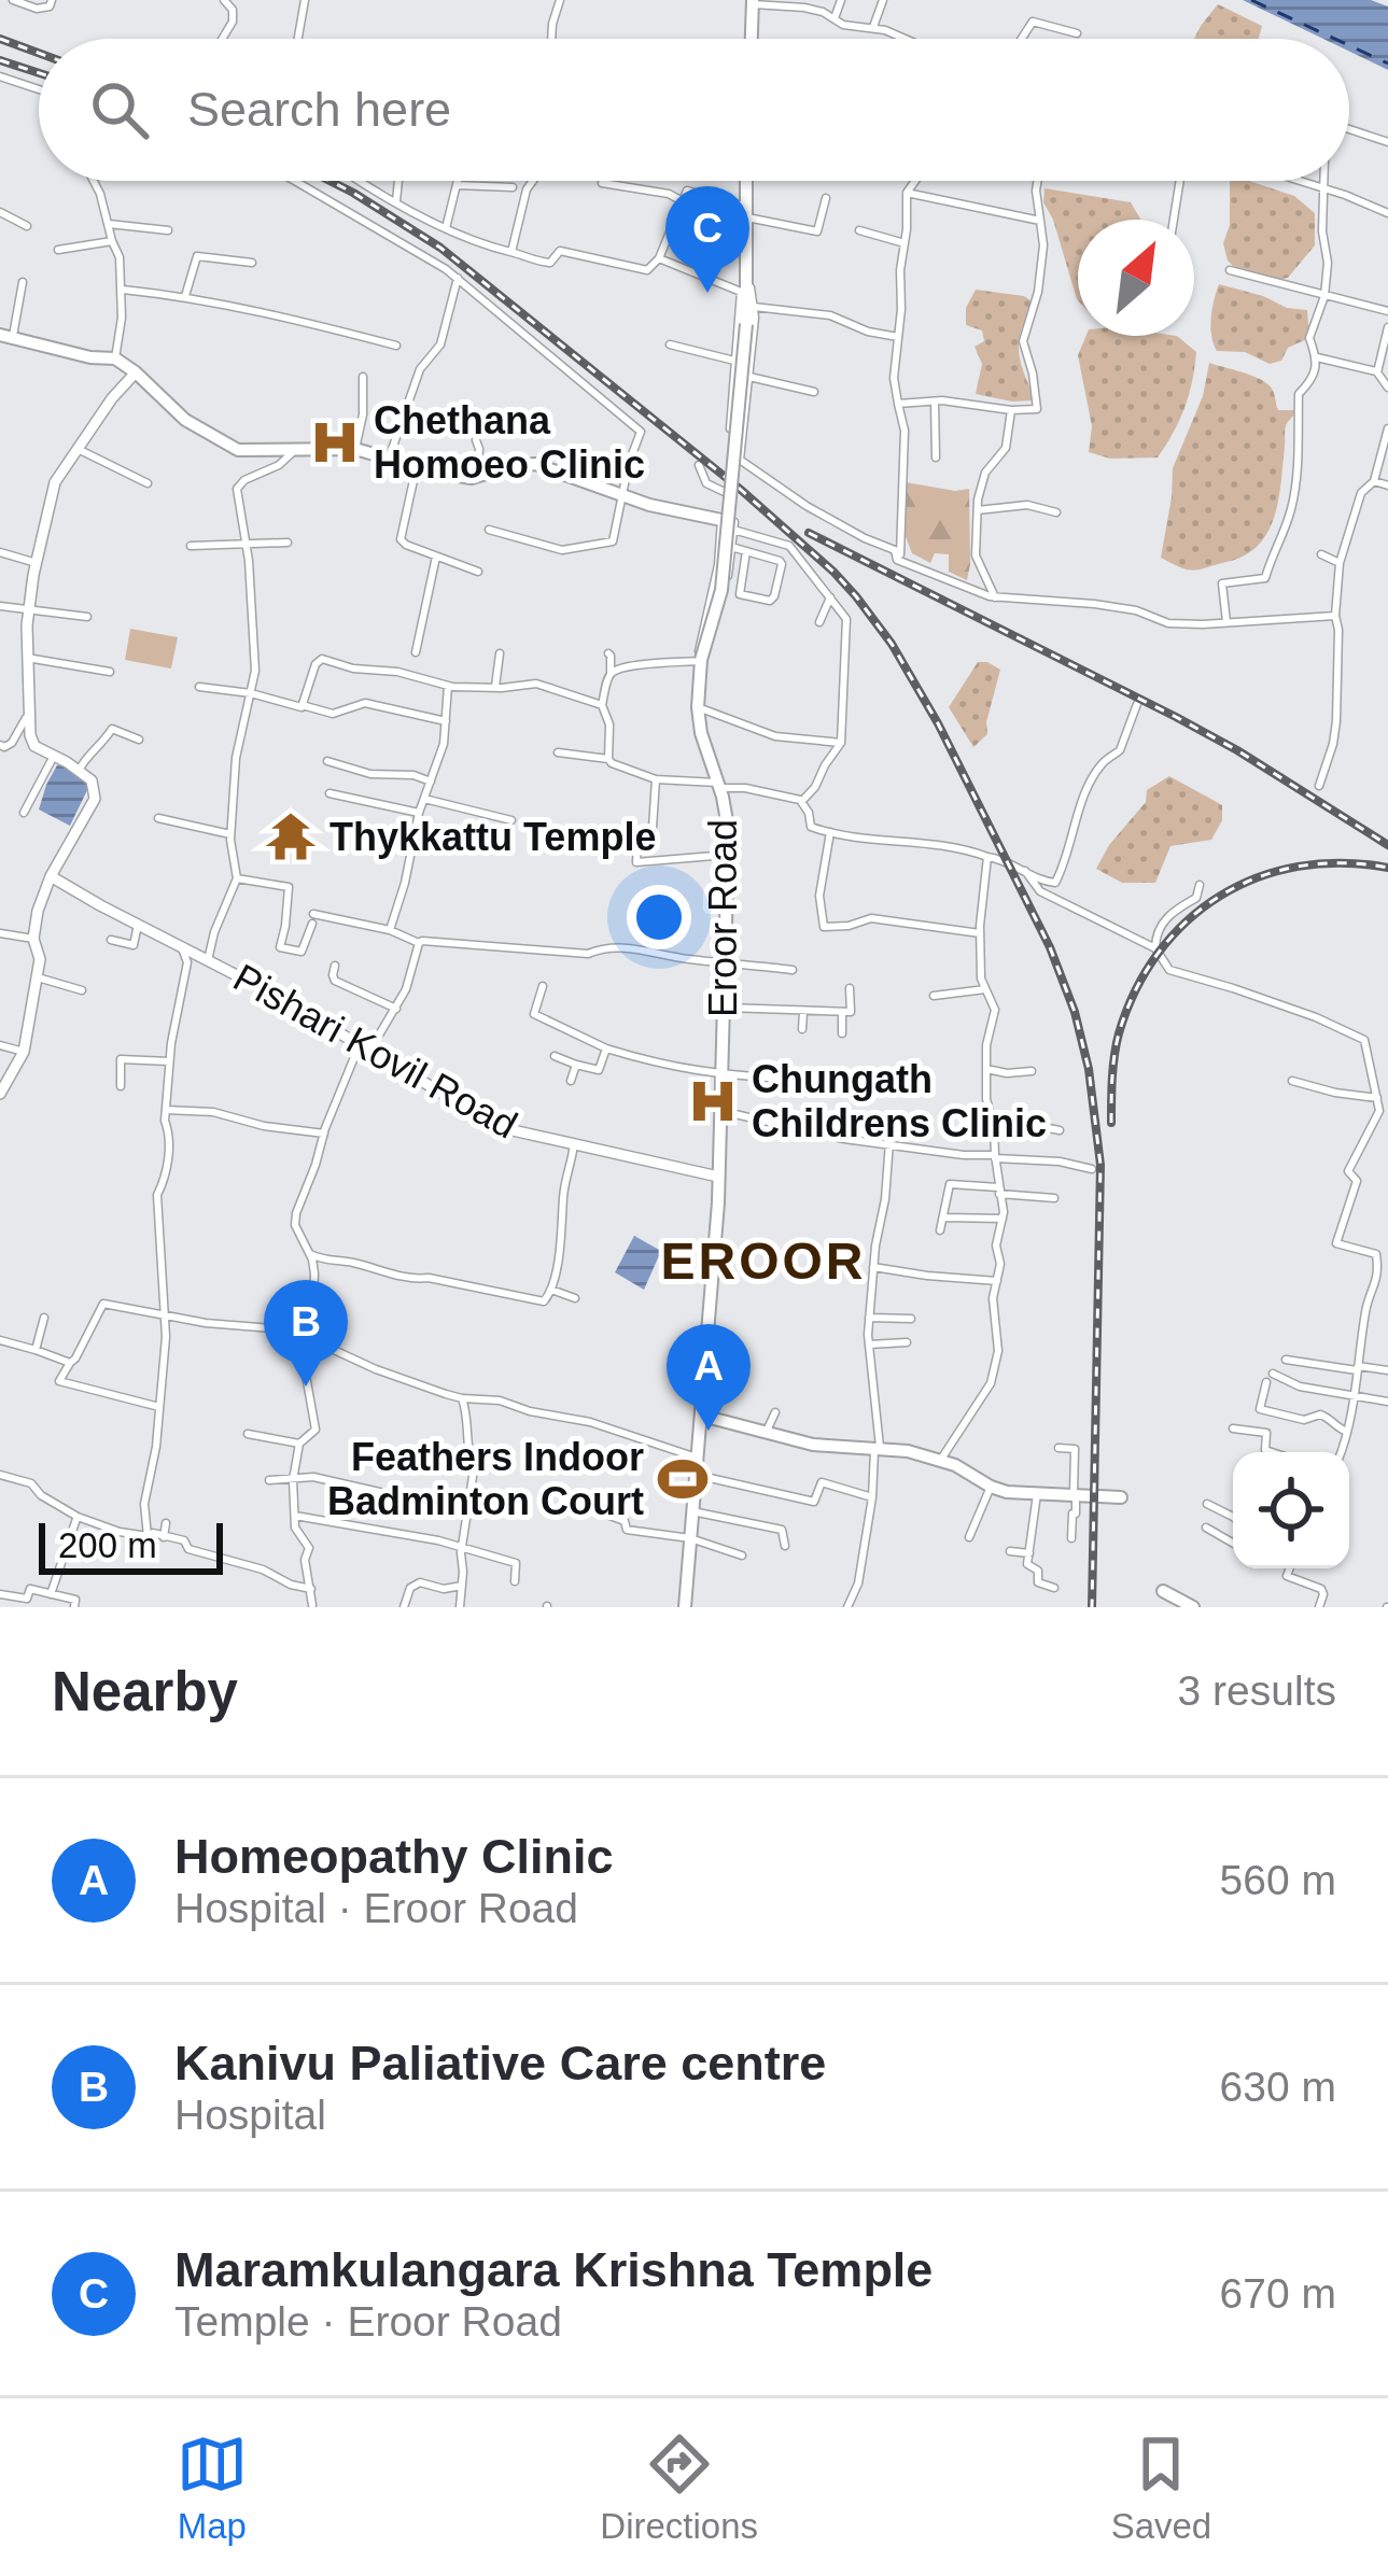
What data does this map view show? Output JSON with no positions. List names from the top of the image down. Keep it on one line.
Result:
{"streets":{"main road":["Eroor Road"],"street":["Pishari Kovil Road"]},"crossings":[["Eroor Road","Pishari Kovil Road"]],"districts":["EROOR"],"places":{"hospital":["Chethana Homoeo Clinic","Chungath Childrens Clinic"],"temple":["Thykkattu Temple"],"sports":["Feathers Indoor Badminton Court"]},"scale_bar":"200 m","north":"top right","page":{"search":"Search here","pins":["C","B","A"],"scale":"200 m","heading":["Nearby","3 results"],"list":[{"mark":"A","name":"Homeopathy Clinic","note":"Hospital · Eroor Road","value":"560 m"},{"mark":"B","name":"Kanivu Paliative Care centre","note":"Hospital","value":"630 m"},{"mark":"C","name":"Maramkulangara Krishna Temple","note":"Temple · Eroor Road","value":"670 m"}],"nav":["Map","Directions","Saved"]}}
